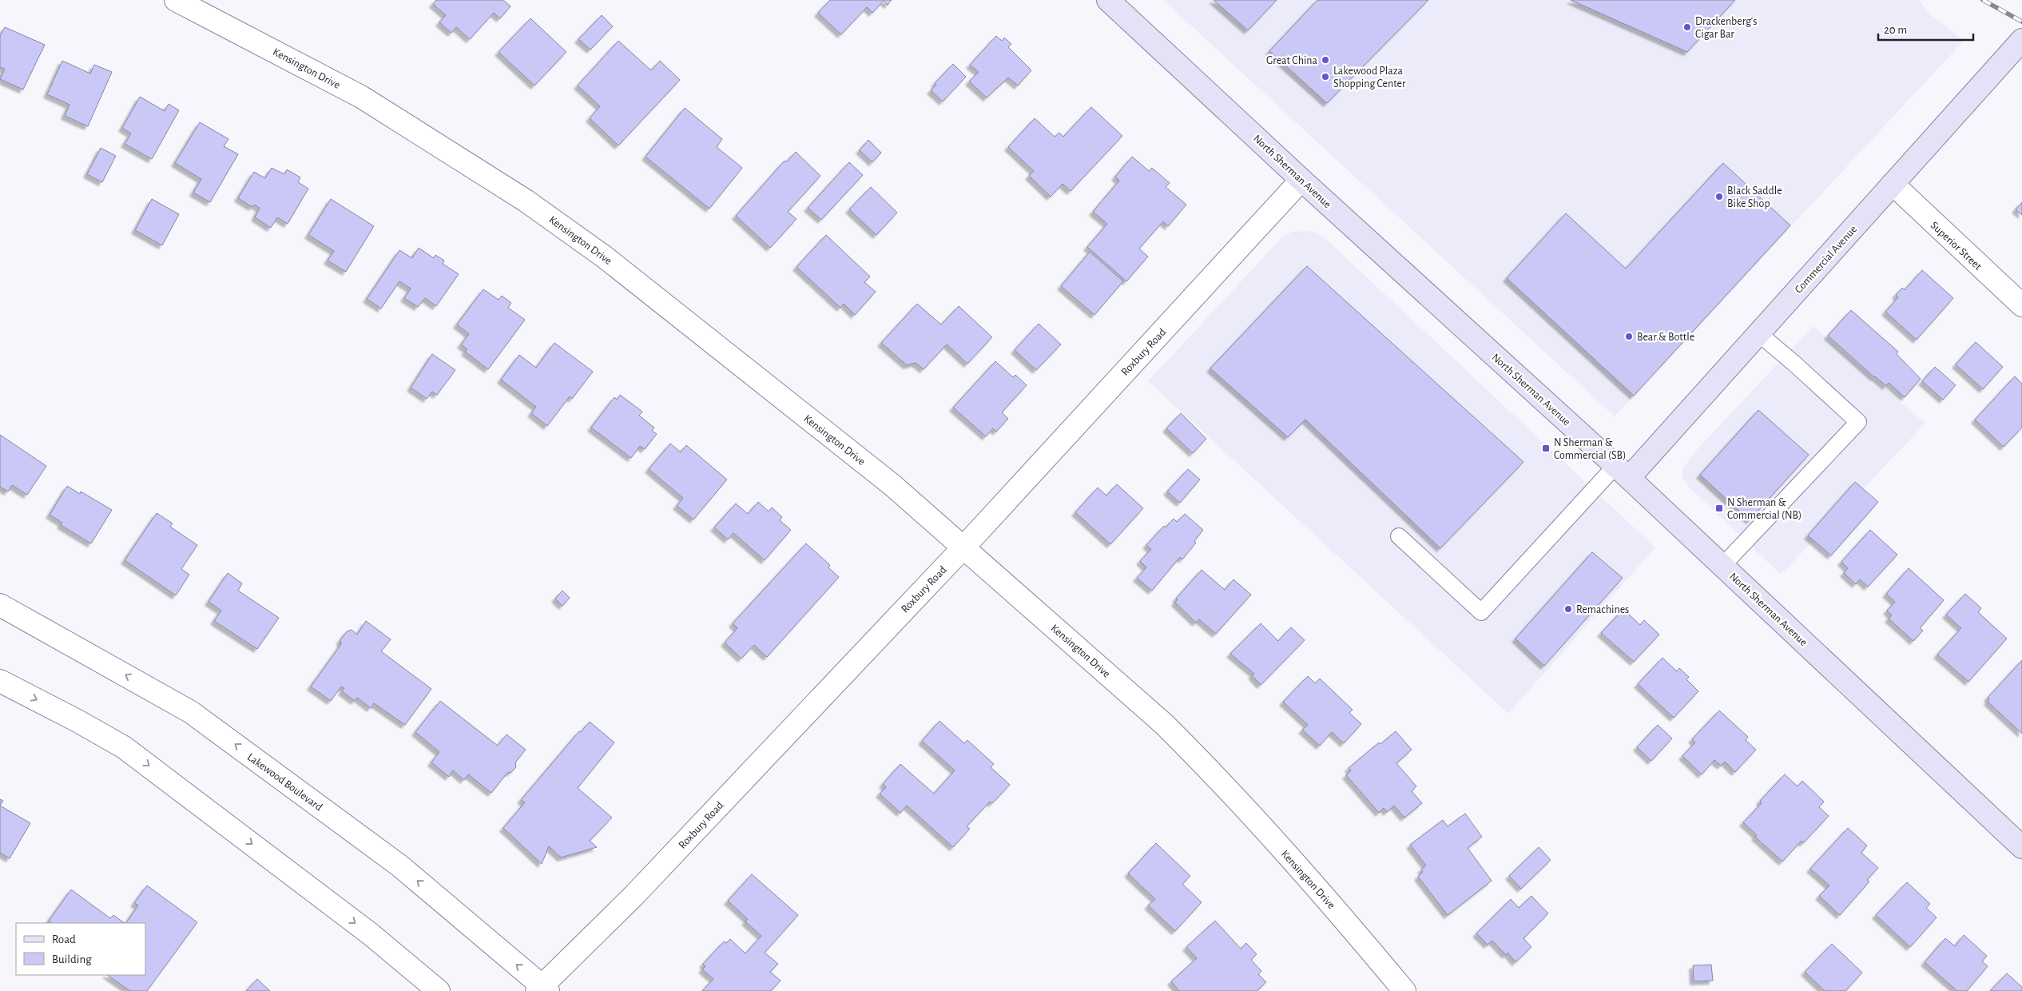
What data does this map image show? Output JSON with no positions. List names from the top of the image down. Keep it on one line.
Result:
{"streets":{"street":["Kensington Drive","North Sherman Avenue","Superior Street","Commercial Avenue","Roxbury Road","Lakewood Boulevard"]},"crossings":[["Kensington Drive","Roxbury Road"],["North Sherman Avenue","Commercial Avenue"],["North Sherman Avenue","Roxbury Road"],["Superior Street","Commercial Avenue"],["Roxbury Road","Lakewood Boulevard"]],"places":{"other":["Drackenberg's Cigar Bar","Great China","Lakewood Plaza Shopping Center","Black Saddle Bike Shop","Bear & Bottle","Remachines"],"transit":["N Sherman & Commercial (SB)","N Sherman & Commercial (NB)"]},"legend":["Road","Building"],"scale_bar":"20 m"}
